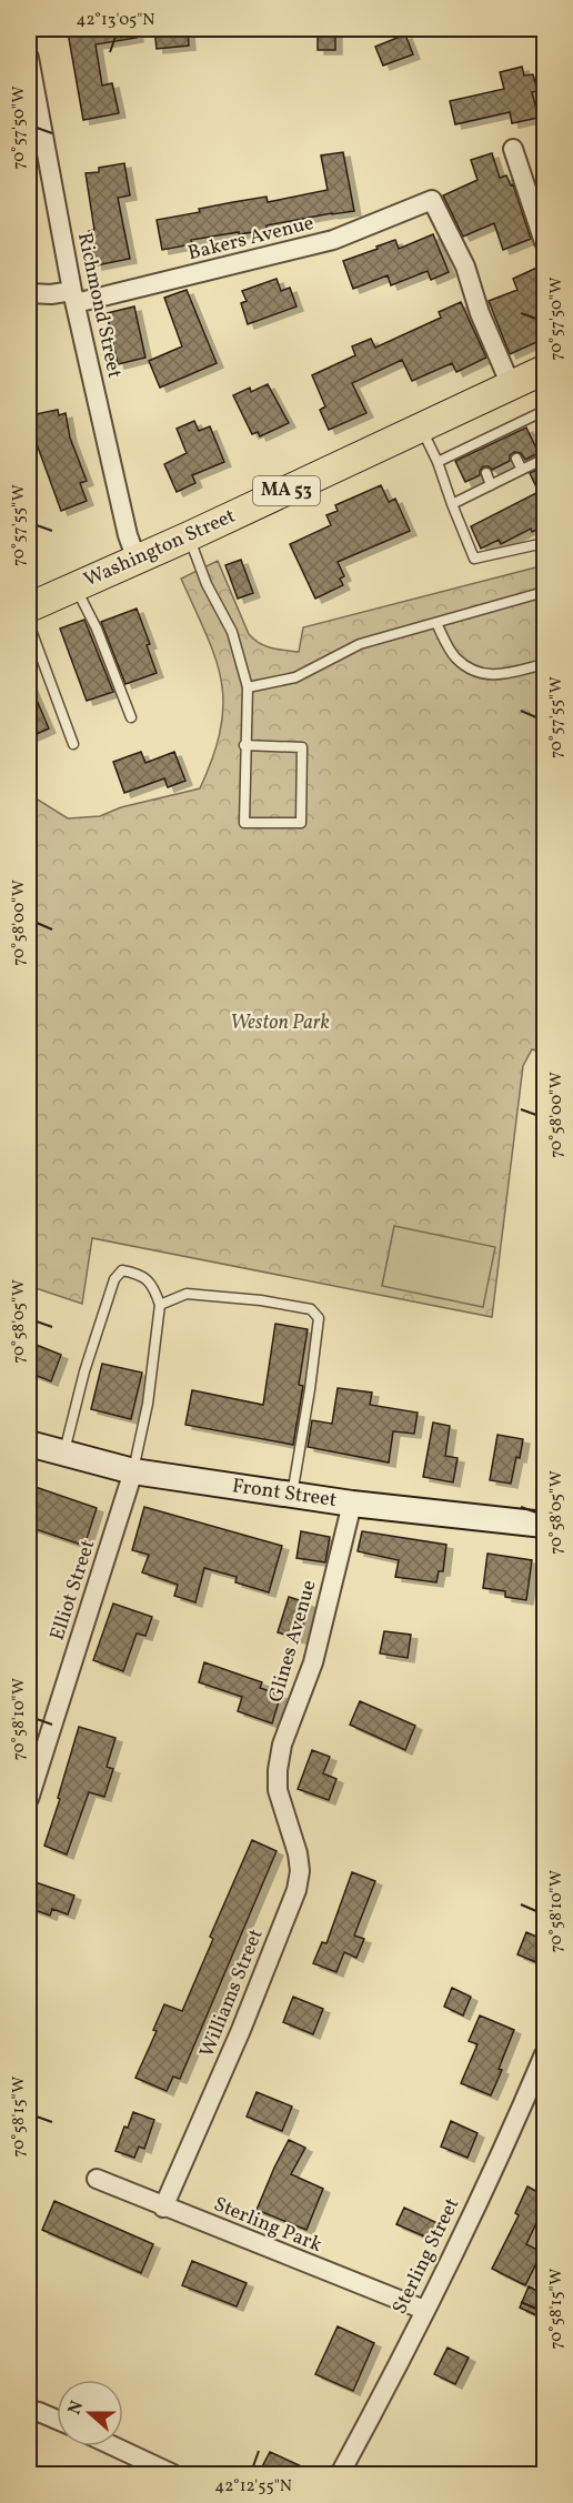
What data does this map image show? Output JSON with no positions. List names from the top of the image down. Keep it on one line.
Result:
{"streets":{"main road":["MA 53","Washington Street"],"street":["Bakers Avenue","Richmond Street","Front Street","Elliot Street","Glines Avenue","Williams Street","Sterling Park","Sterling Street"]},"crossings":[["Bakers Avenue","Richmond Street"],["Bakers Avenue","Washington Street"],["Richmond Street","Washington Street"],["Front Street","Elliot Street"],["Front Street","Glines Avenue"],["Glines Avenue","Williams Street"],["Williams Street","Sterling Park"],["Sterling Park","Sterling Street"]],"parks":["Weston Park"],"north":"left","coordinates":["42°13'05\"N","70°57'50\"W","70°57'55\"W","70°58'00\"W","70°58'05\"W","70°58'10\"W","70°58'15\"W","42°12'55\"N"]}
